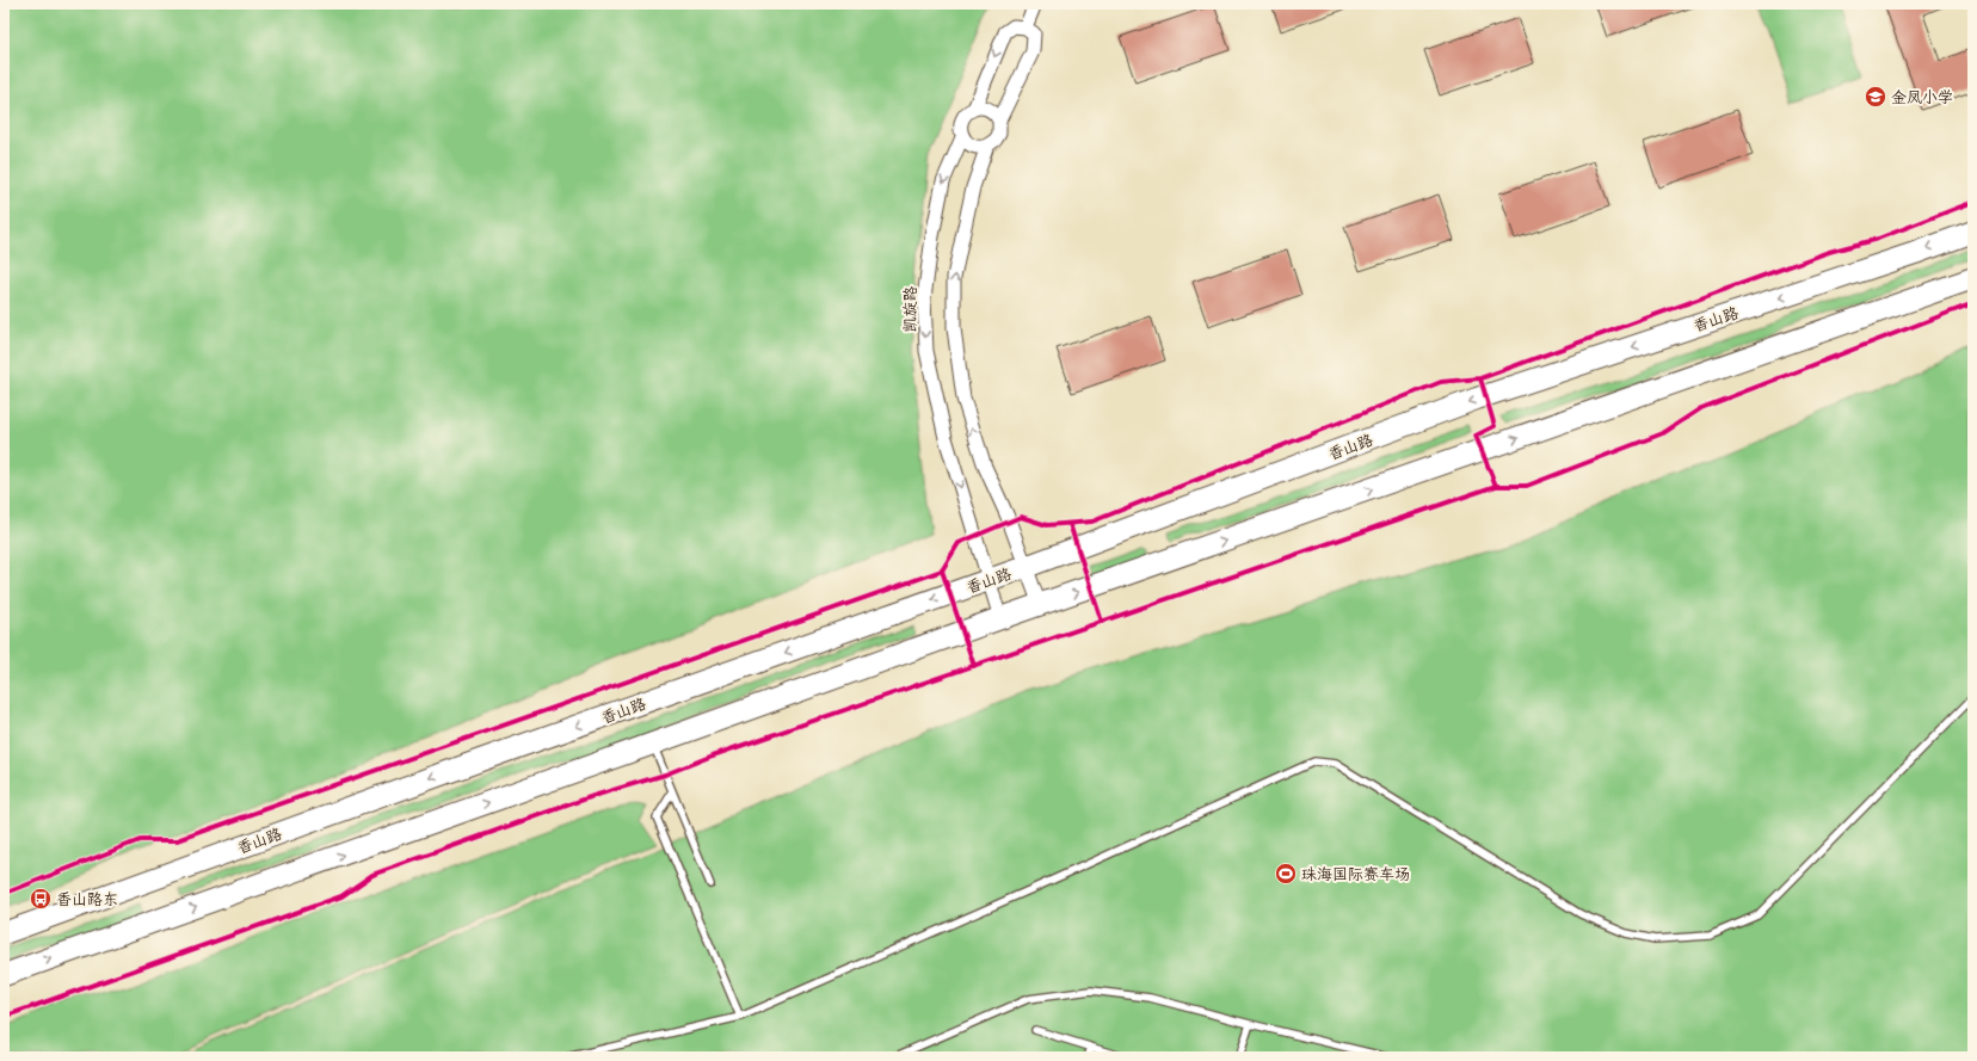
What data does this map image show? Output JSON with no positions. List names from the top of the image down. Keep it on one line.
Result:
{"streets":{"main road":["香山路"],"street":["凯旋路"]},"crossings":[["凯旋路","香山路"]],"places":{"school or university":["金凤小学"],"sports":["珠海国际赛车场"],"bus stop":["香山路东"]}}
